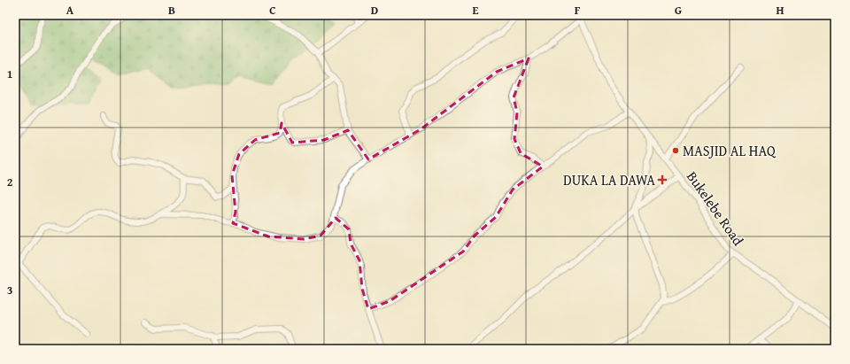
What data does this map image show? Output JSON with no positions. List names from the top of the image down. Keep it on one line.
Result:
{"streets":{"street":["Bukelebe Road"]},"places":{"other":["MASJID AL HAQ"],"health":["DUKA LA DAWA"]},"grid":{"columns":["A","B","C","D","E","F","G","H"],"rows":["1","2","3"]}}
